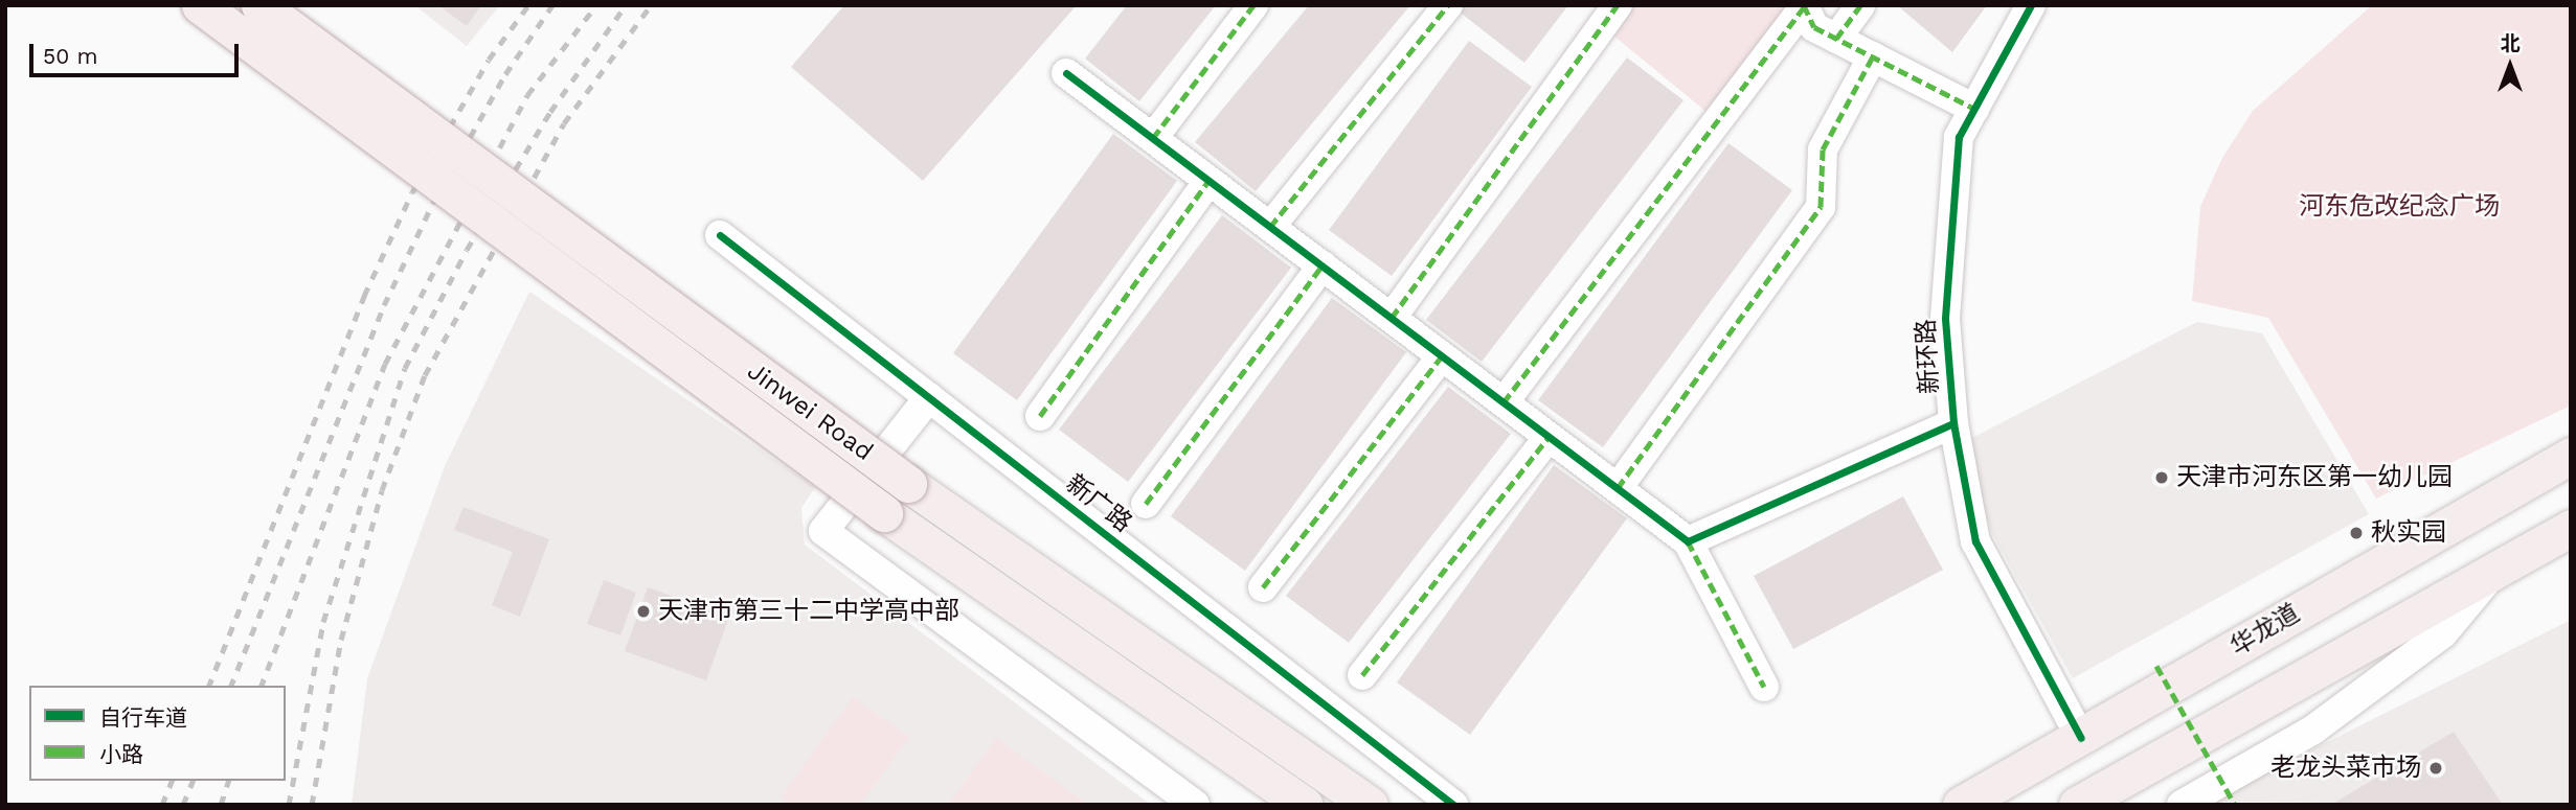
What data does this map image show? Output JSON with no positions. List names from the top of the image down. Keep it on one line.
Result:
{"streets":{"main road":["Jinwei Road","华龙道"],"street":["新环路","新广路"]},"crossings":[["新环路","华龙道"]],"parks":["河东危改纪念广场"],"places":["天津市河东区第一幼儿园","秋实园","天津市第三十二中学高中部","老龙头菜市场"],"legend":["自行车道","小路"],"scale_bar":"50 m","north":"top"}
